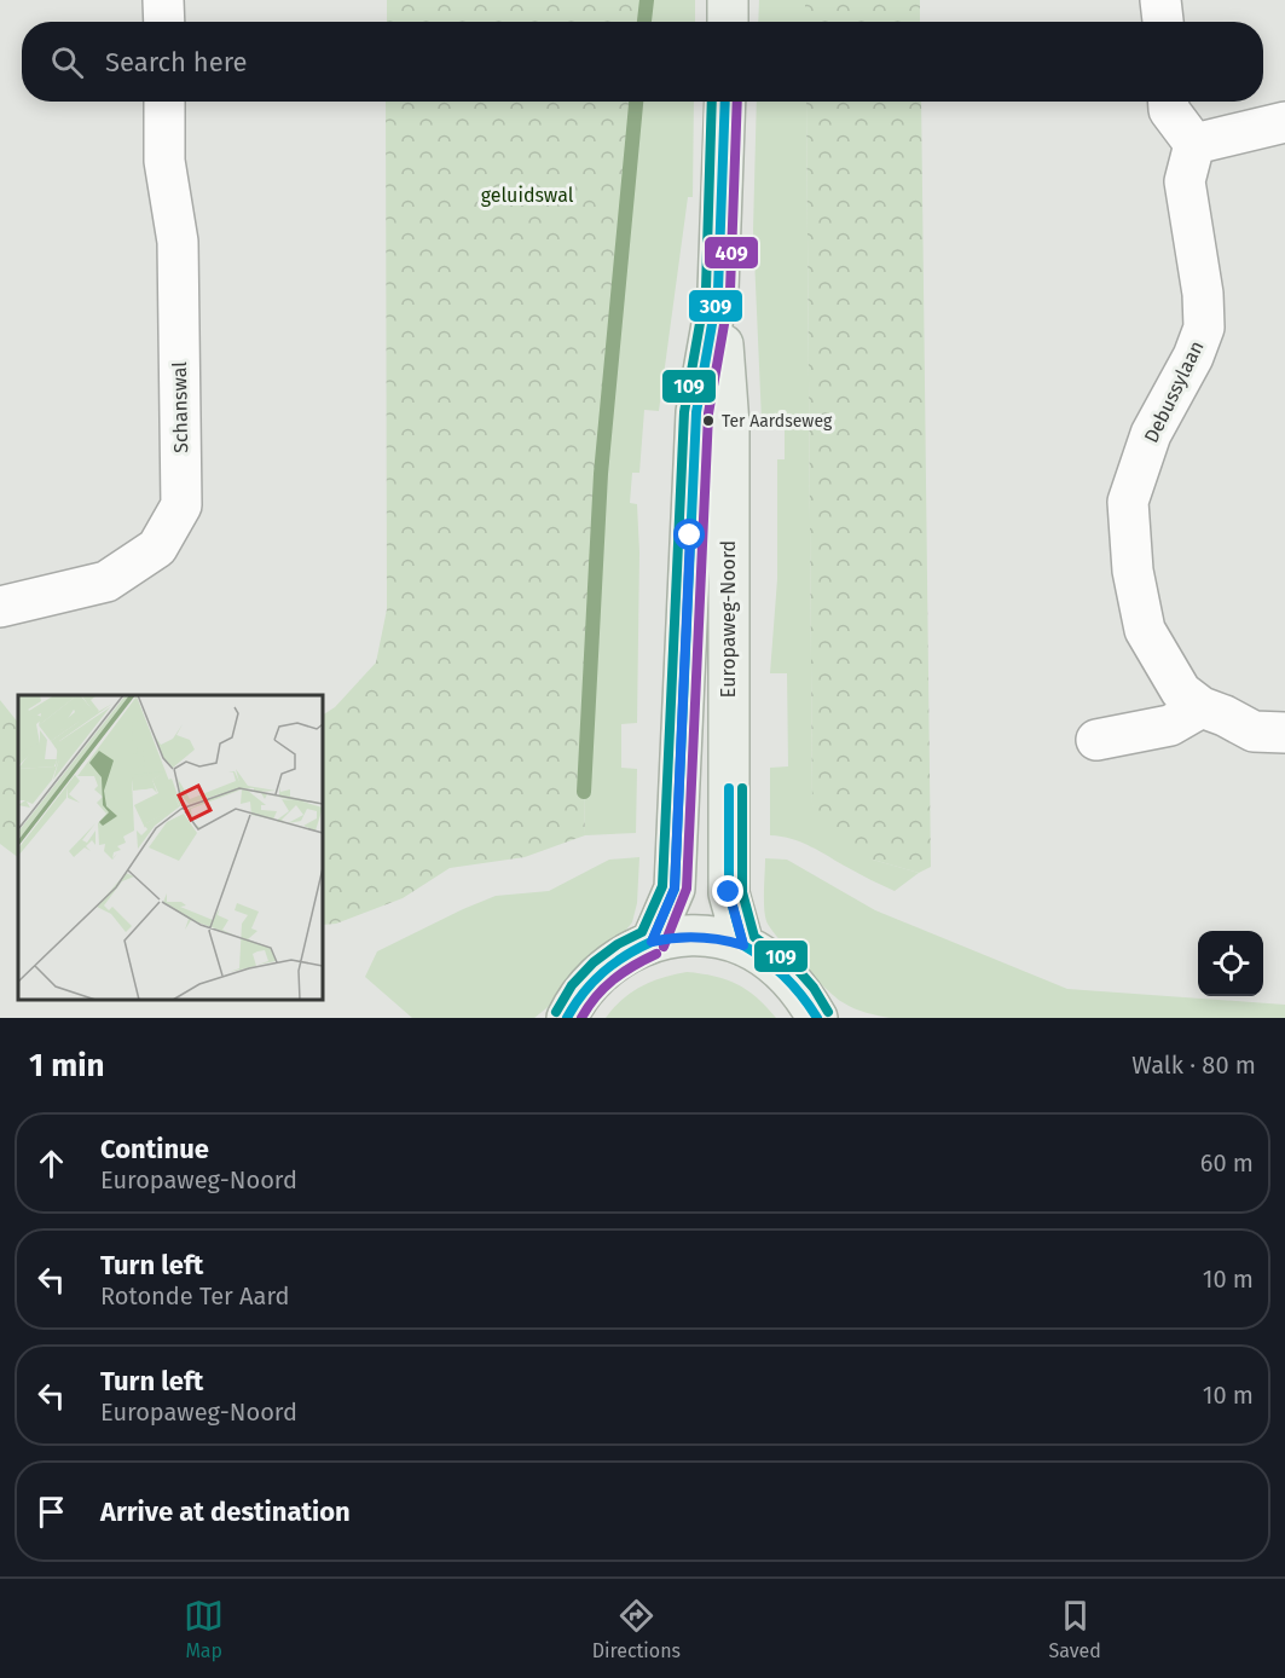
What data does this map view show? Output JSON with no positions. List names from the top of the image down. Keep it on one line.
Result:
{"streets":{"main road":["Europaweg-Noord"],"street":["Debussylaan","Schanswal"]},"parks":["geluidswal"],"places":["Ter Aardseweg"],"lines":["transit line 309","transit line 409","transit line 109"],"page":{"search":"Search here","heading":["1 min","Walk · 80 m"],"list":[["Continue","Europaweg-Noord","60 m"],["Turn left","Rotonde Ter Aard","10 m"],["Turn left","Europaweg-Noord","10 m"],"Arrive at destination"],"nav":["Map","Directions","Saved"]}}
